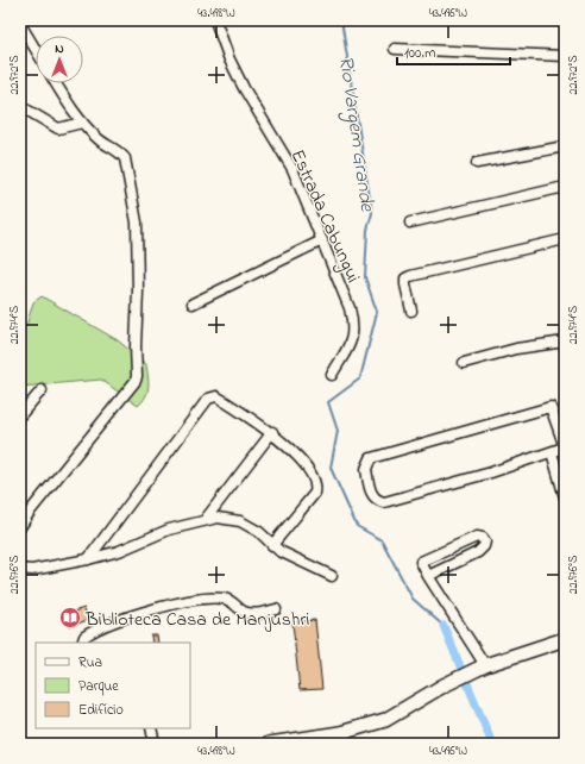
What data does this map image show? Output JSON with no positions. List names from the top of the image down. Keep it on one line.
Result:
{"streets":{"street":["Estrada Cabungui"]},"water":["Rio Vargem Grande"],"places":{"library":["Biblioteca Casa de Manjushri"]},"legend":["Rua","Parque","Edifício"],"scale_bar":"100 m","north":"top","coordinates":["43.498°W","43.496°W","22.972°S","22.974°S","22.976°S"]}
